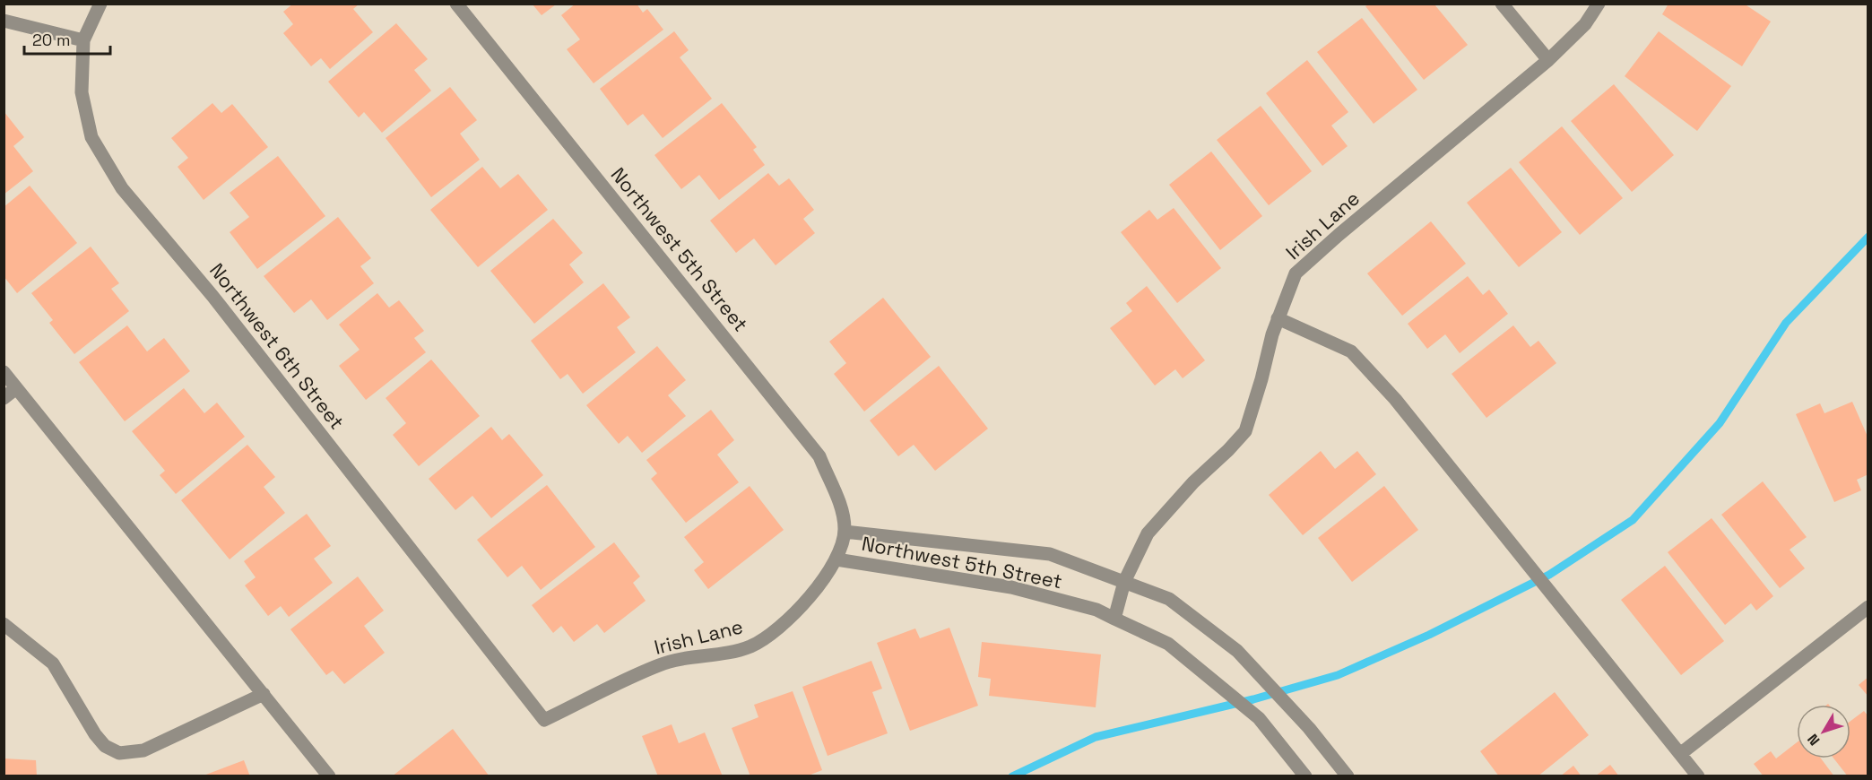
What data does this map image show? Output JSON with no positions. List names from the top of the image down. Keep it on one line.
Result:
{"streets":{"street":["Irish Lane","Northwest 5th Street","Northwest 6th Street"]},"crossings":[["Irish Lane","Northwest 5th Street"],["Irish Lane","Northwest 6th Street"]],"scale_bar":"20 m","north":"bottom left"}
